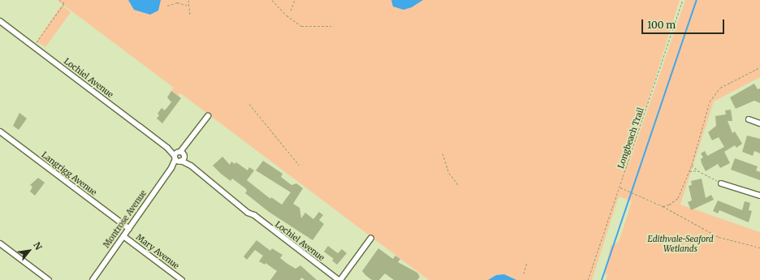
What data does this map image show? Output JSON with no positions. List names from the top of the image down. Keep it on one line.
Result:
{"streets":{"street":["Lochiel Avenue","Langrigg Avenue","Montrose Avenue","Mary Avenue"],"path":["Longbeach Trail"]},"crossings":[["Lochiel Avenue","Montrose Avenue"],["Langrigg Avenue","Montrose Avenue"],["Montrose Avenue","Mary Avenue"]],"parks":["Edithvale-Seaford Wetlands"],"scale_bar":"100 m","north":"top right"}
